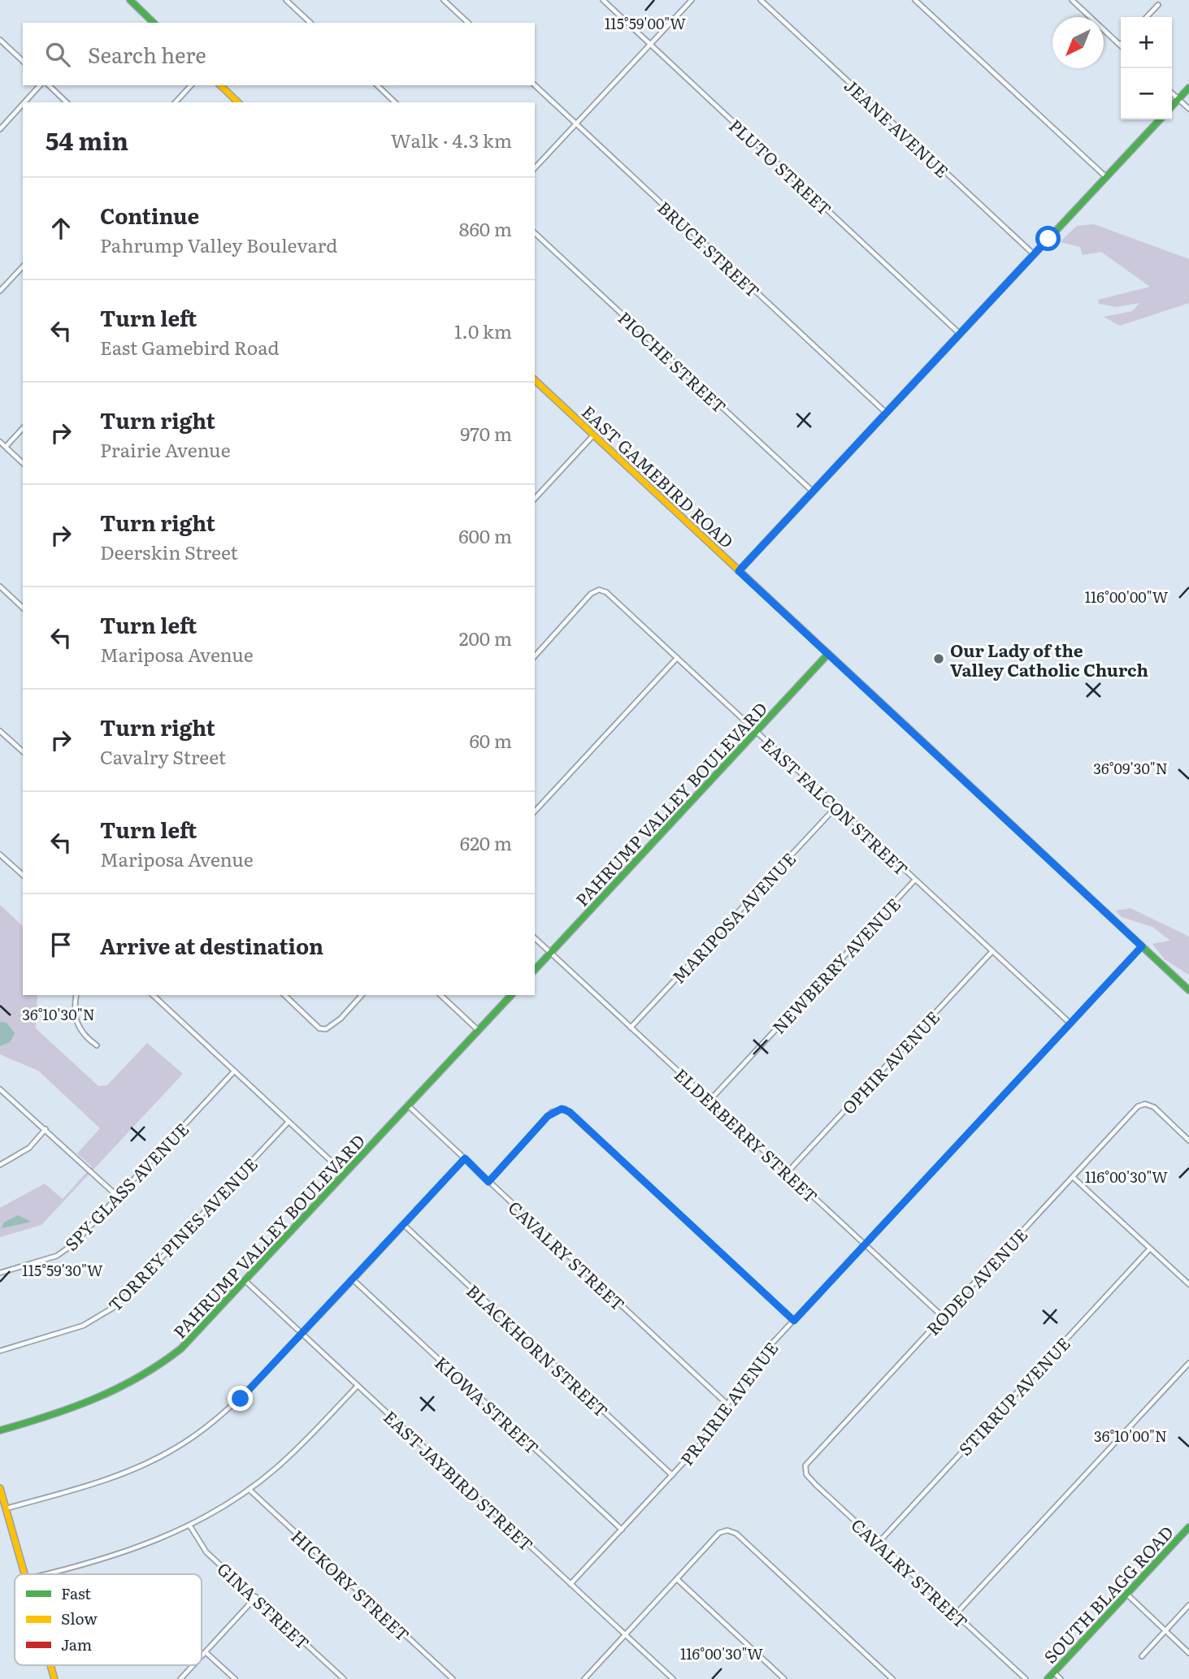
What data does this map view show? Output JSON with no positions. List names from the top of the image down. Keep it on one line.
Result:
{"streets":{"main road":["EAST GAMEBIRD ROAD","PAHRUMP VALLEY BOULEVARD","SOUTH BLAGG ROAD"],"street":["JEANE AVENUE","PLUTO STREET","BRUCE STREET","PIOCHE STREET","EAST FALCON STREET","MARIPOSA AVENUE","NEWBERRY AVENUE","OPHIR AVENUE","ELDERBERRY STREET","SPY GLASS AVENUE","TORREY PINES AVENUE","CAVALRY STREET","RODEO AVENUE","BLACKHORN STREET","STIRRUP AVENUE","PRAIRIE AVENUE","KIOWA STREET","EAST JAYBIRD STREET","HICKORY STREET","GINA STREET"]},"crossings":[["EAST GAMEBIRD ROAD","PAHRUMP VALLEY BOULEVARD"],["EAST GAMEBIRD ROAD","PRAIRIE AVENUE"],["PAHRUMP VALLEY BOULEVARD","EAST FALCON STREET"],["PAHRUMP VALLEY BOULEVARD","ELDERBERRY STREET"],["PAHRUMP VALLEY BOULEVARD","CAVALRY STREET"],["PAHRUMP VALLEY BOULEVARD","EAST JAYBIRD STREET"],["EAST FALCON STREET","MARIPOSA AVENUE"],["EAST FALCON STREET","NEWBERRY AVENUE"],["EAST FALCON STREET","OPHIR AVENUE"],["EAST FALCON STREET","PRAIRIE AVENUE"],["MARIPOSA AVENUE","ELDERBERRY STREET"],["NEWBERRY AVENUE","ELDERBERRY STREET"],["OPHIR AVENUE","ELDERBERRY STREET"],["ELDERBERRY STREET","RODEO AVENUE"],["ELDERBERRY STREET","PRAIRIE AVENUE"],["CAVALRY STREET","RODEO AVENUE"],["CAVALRY STREET","STIRRUP AVENUE"],["CAVALRY STREET","PRAIRIE AVENUE"],["BLACKHORN STREET","PRAIRIE AVENUE"],["PRAIRIE AVENUE","KIOWA STREET"],["PRAIRIE AVENUE","EAST JAYBIRD STREET"]],"places":["Our Lady of the Valley Catholic Church"],"legend":["Fast","Slow","Jam"],"north":"bottom left","page":{"map_buttons":["+","−"],"search":"Search here","heading":["54 min","Walk · 4.3 km"],"list":[["Continue","Pahrump Valley Boulevard","860 m"],["Turn left","East Gamebird Road","1.0 km"],["Turn right","Prairie Avenue","970 m"],["Turn right","Deerskin Street","600 m"],["Turn left","Mariposa Avenue","200 m"],["Turn right","Cavalry Street","60 m"],["Turn left","Mariposa Avenue","620 m"],"Arrive at destination"]},"coordinates":["115°59'00\"W","116°00'00\"W","36°09'30\"N","36°10'30\"N","116°00'30\"W","115°59'30\"W","36°10'00\"N"]}
